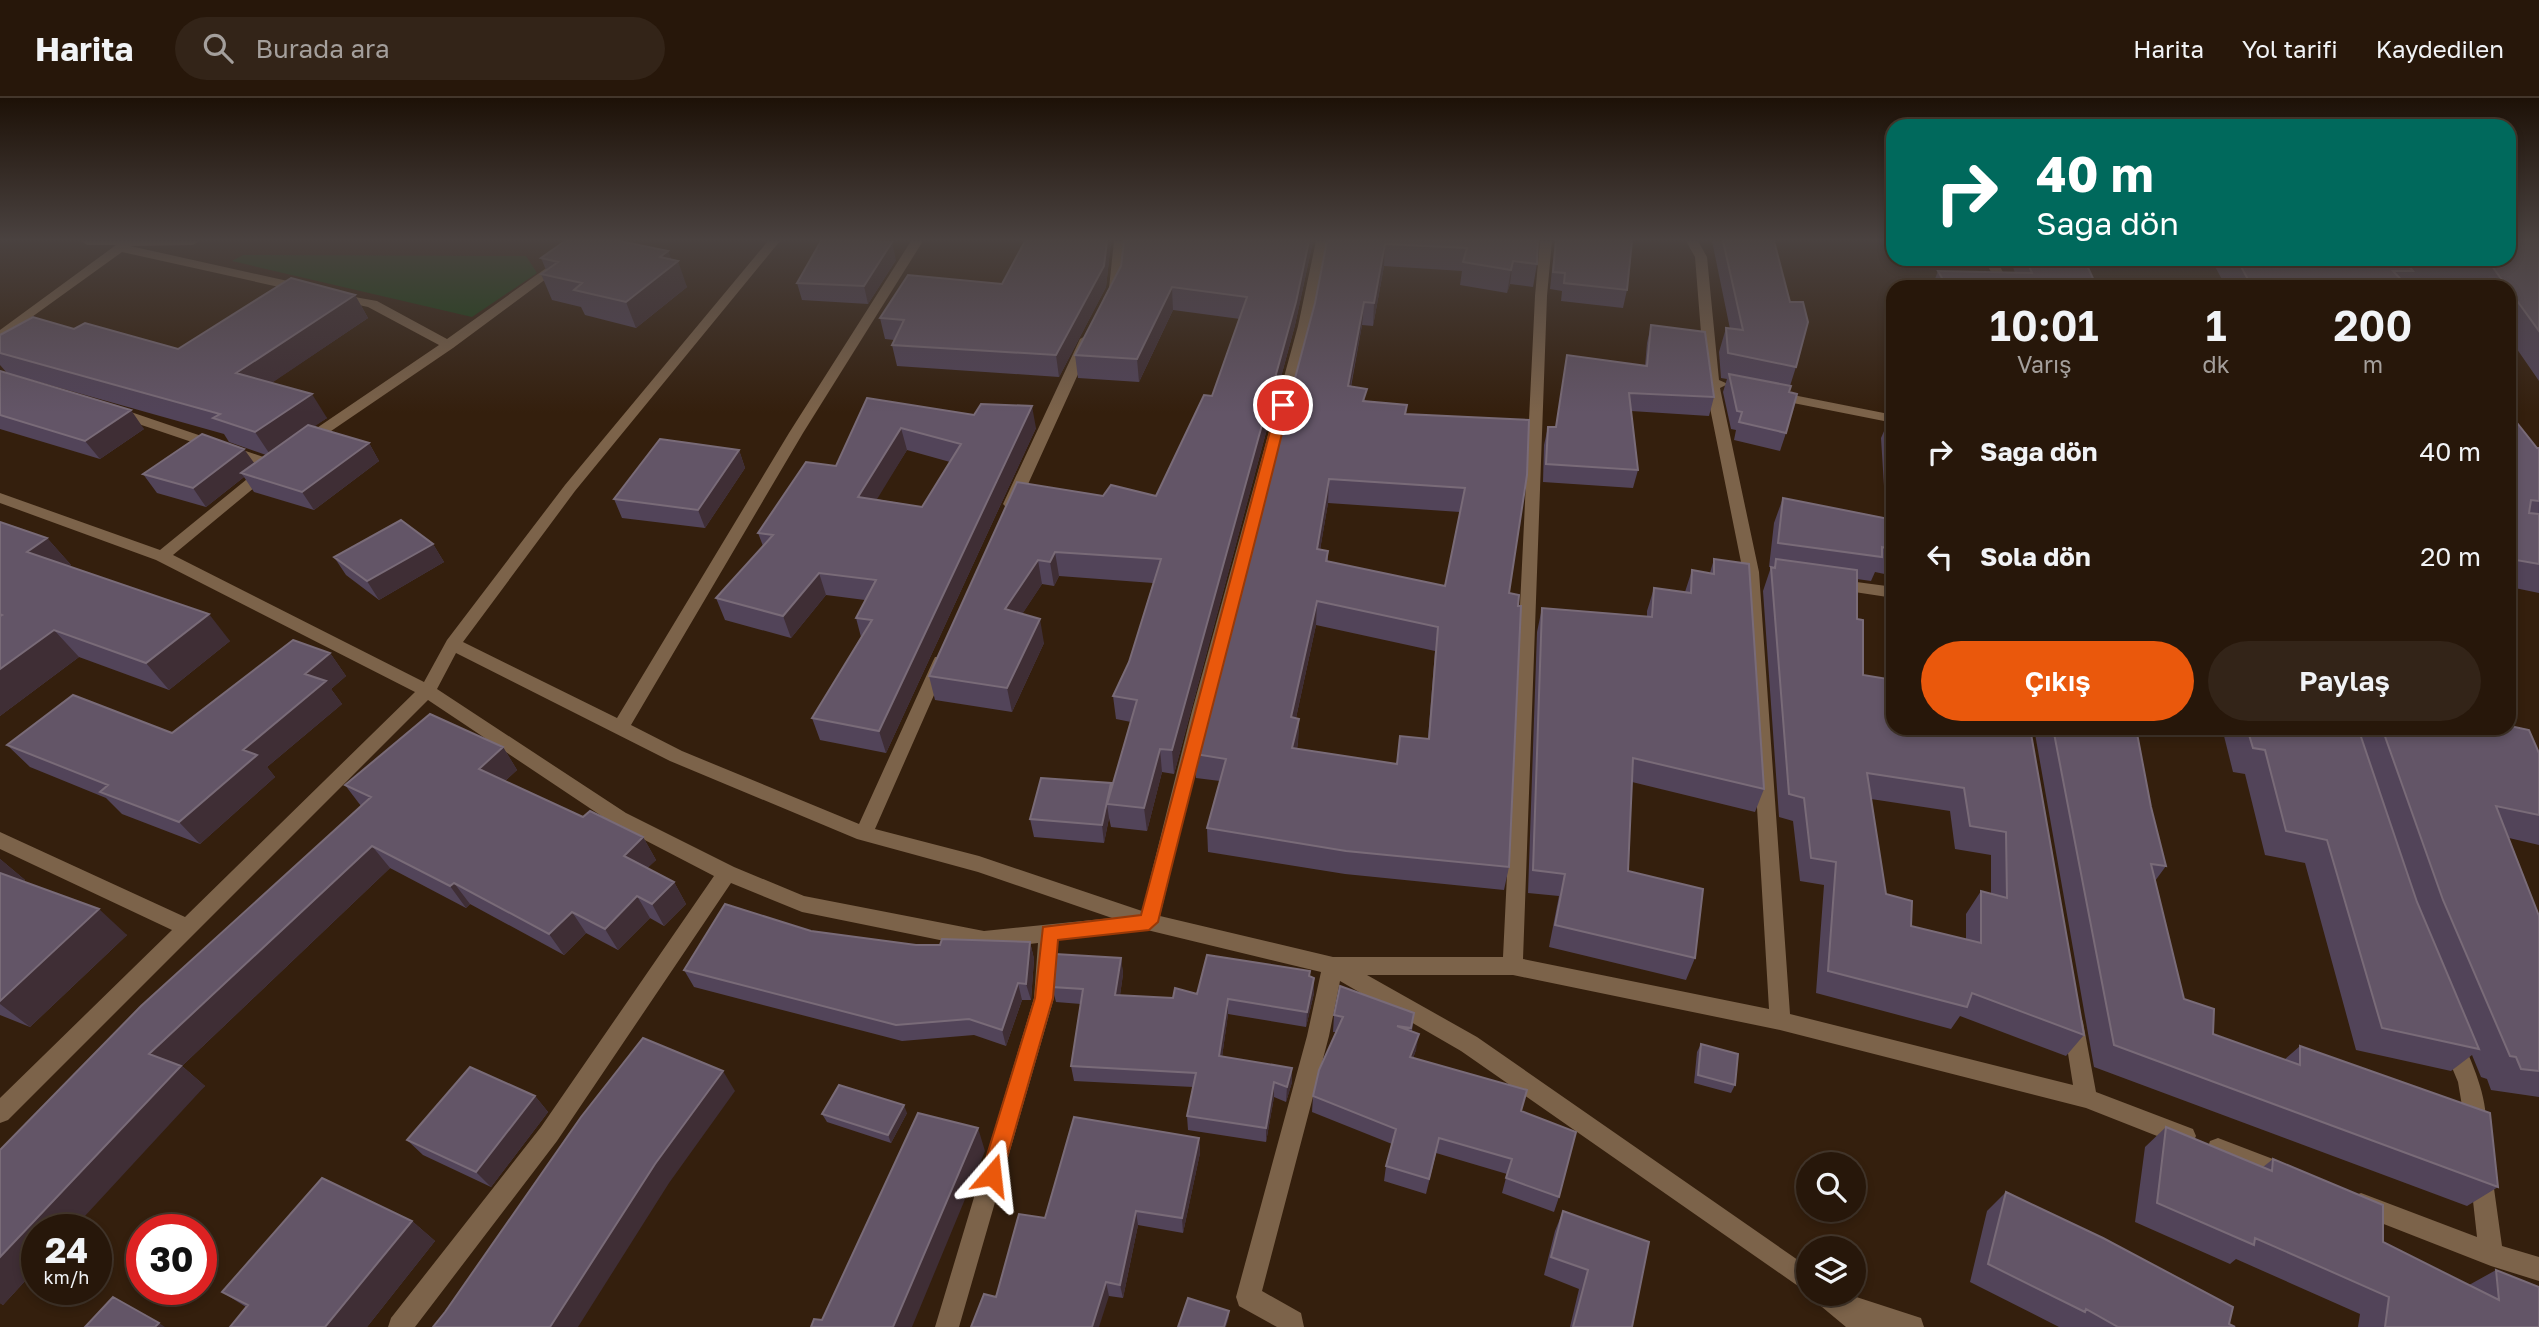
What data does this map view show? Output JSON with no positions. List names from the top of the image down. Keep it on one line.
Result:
{"page":{"header":"Harita","search":"Burada ara","nav":["Harita","Yol tarifi","Kaydedilen"],"turn":["40 m","Sağa dön"],"eta":["10:01","Varış","1","dk","200","m"],"list":[{"name":"Sağa dön","value":"40 m"},{"name":"Sola dön","value":"20 m"}],"buttons":["Çıkış","Paylaş"],"speed":"24 km/h","limit":"30"}}
